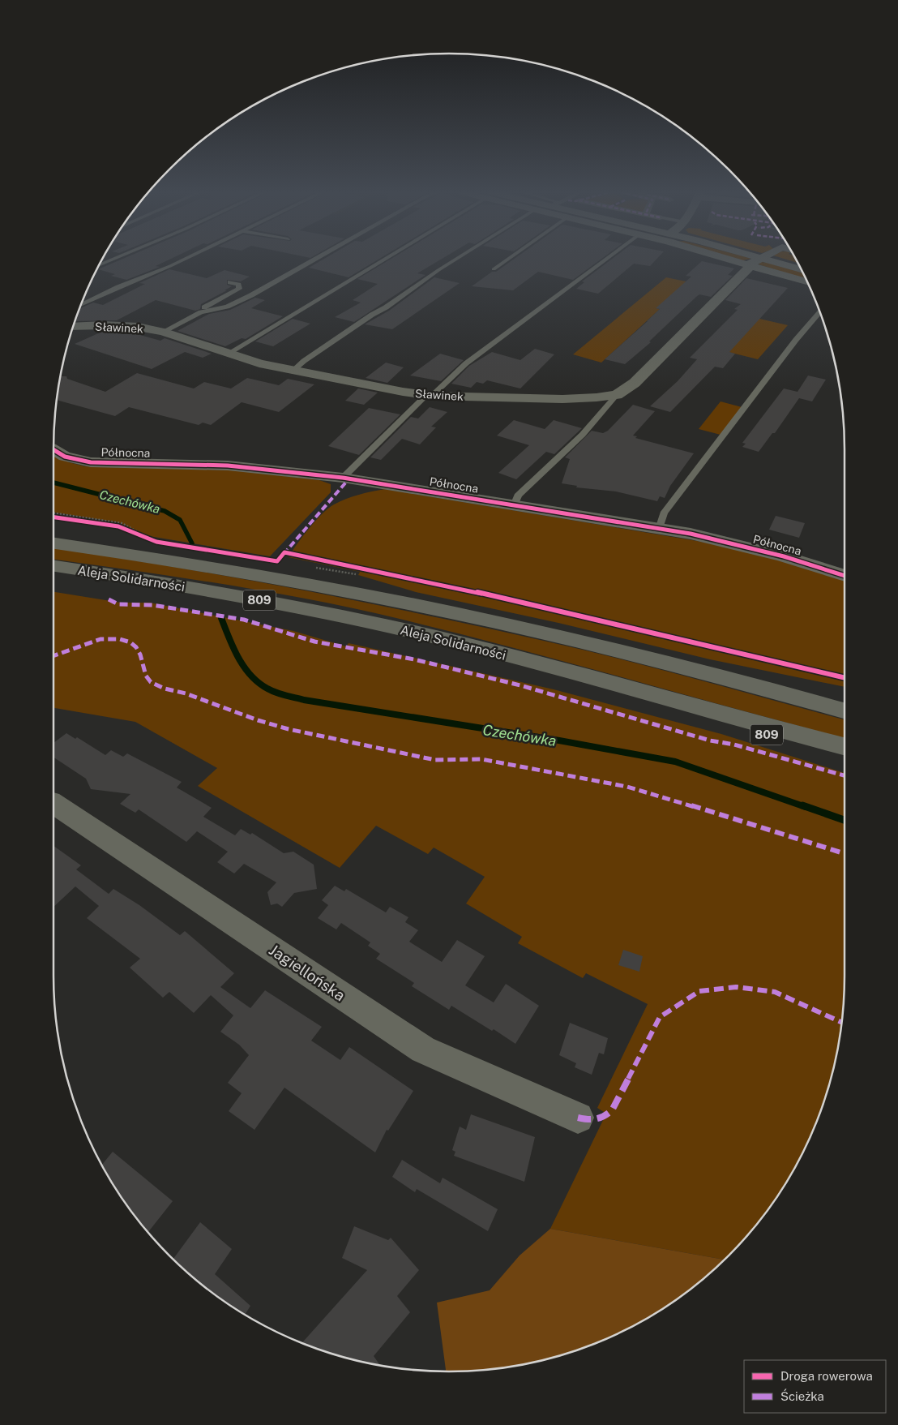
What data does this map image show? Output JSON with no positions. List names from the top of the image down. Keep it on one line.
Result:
{"streets":{"street":["Sławinek","Północna","Aleja Solidarności","809","Jagiellońska"]},"crossings":[["Aleja Solidarności","809"]],"water":["Czechówka"],"legend":["Droga rowerowa","Ścieżka"]}
